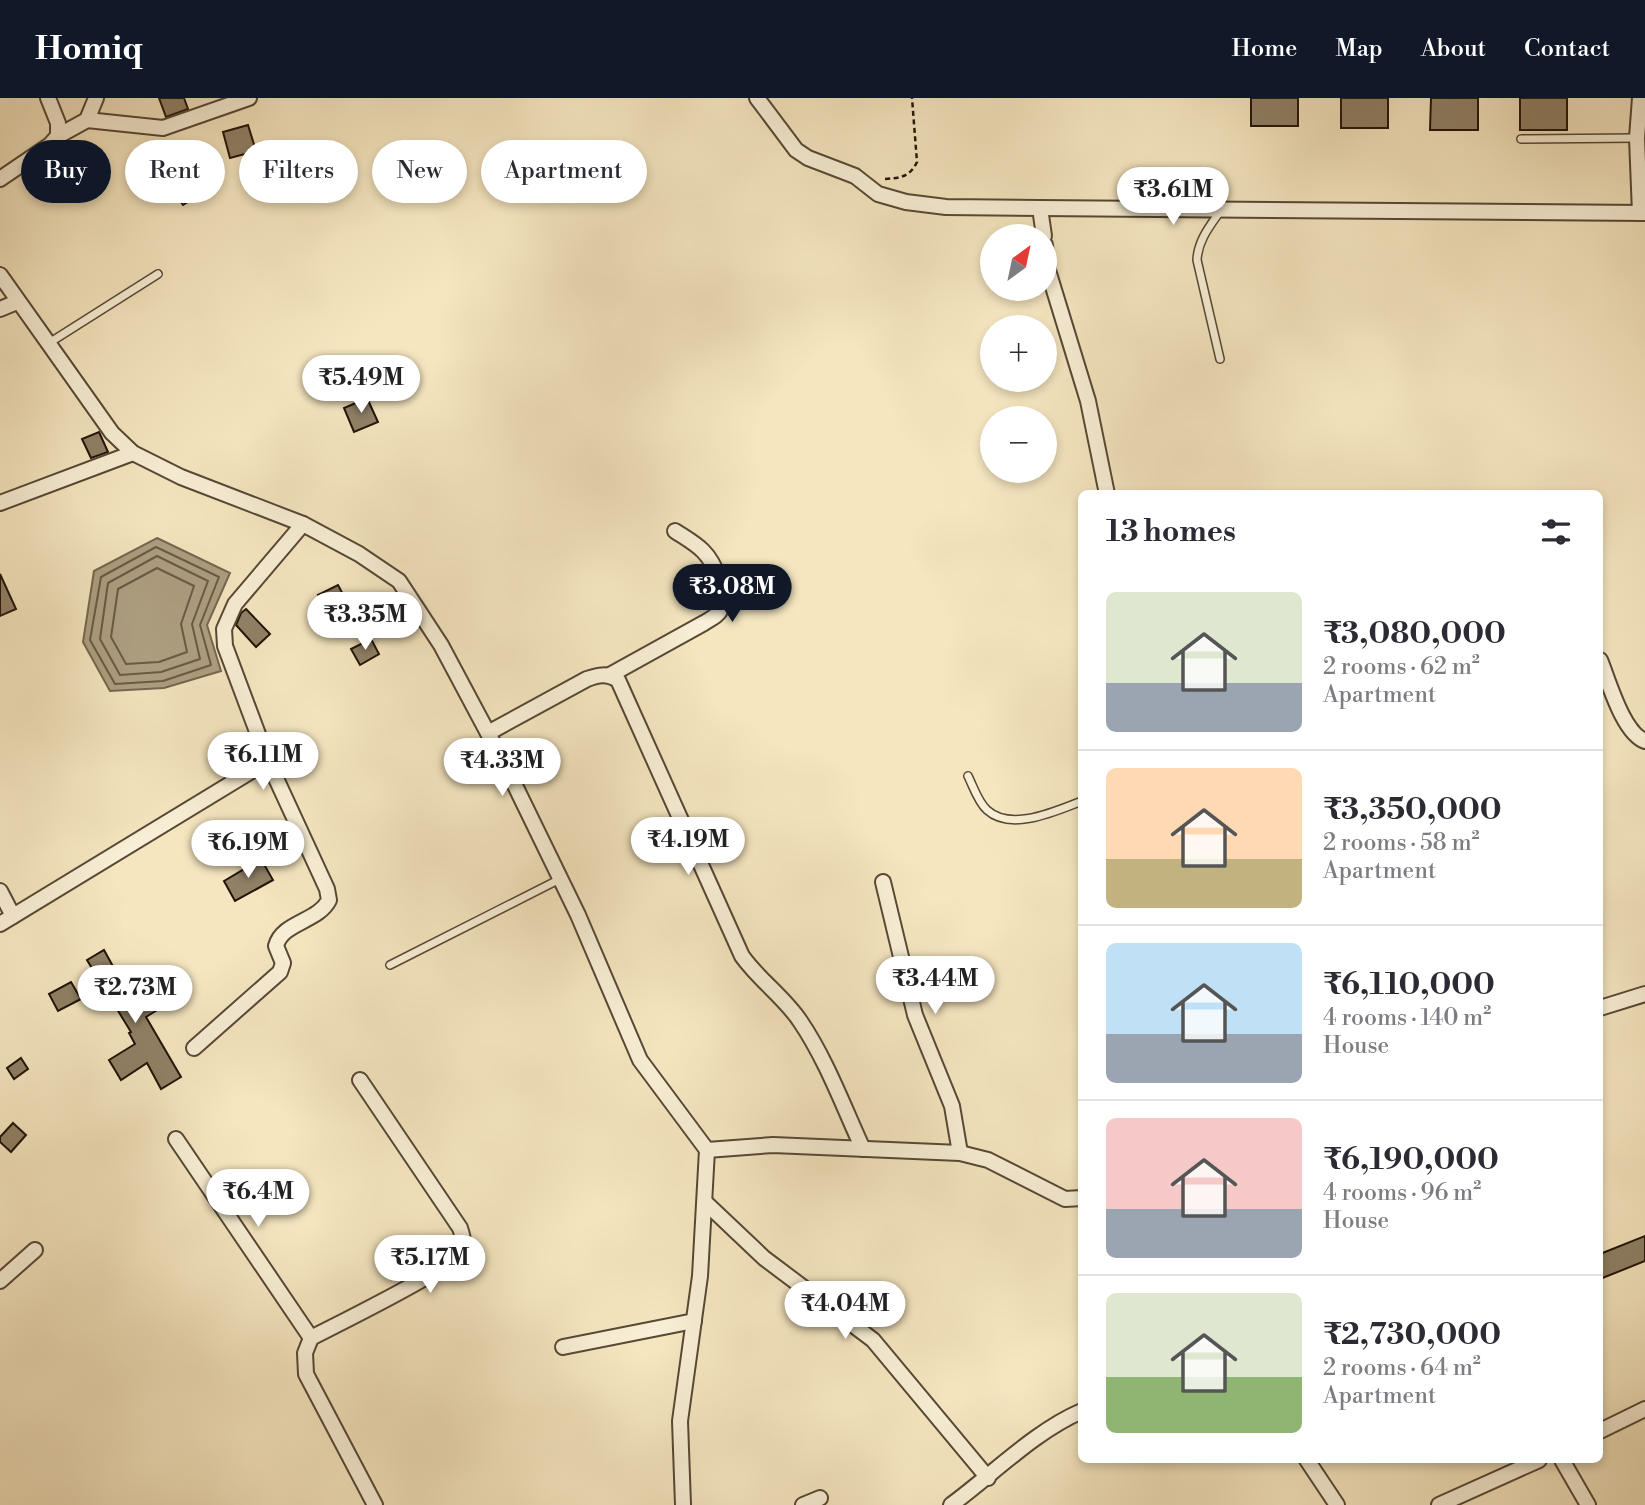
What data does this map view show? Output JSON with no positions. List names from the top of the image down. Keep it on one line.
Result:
{"north":"top right","page":{"header":"Homiq","nav":["Home","Map","About","Contact"],"chip":["Buy","Rent","Filters","New","Apartment"],"price":["₹3.61M","₹5.49M","₹3.08M","₹3.35M","₹6.11M","₹4.33M","₹4.19M","₹6.19M","₹3.44M","₹2.73M","₹6.4M","₹5.17M","₹4.04M"],"map_buttons":["+","−"],"heading":"13 homes","list":[{"name":"₹3,080,000","note":"2 rooms · 62 m² · Apartment"},{"name":"₹3,350,000","note":"2 rooms · 58 m² · Apartment"},{"name":"₹6,110,000","note":"4 rooms · 140 m² · House"},{"name":"₹6,190,000","note":"4 rooms · 96 m² · House"},{"name":"₹2,730,000","note":"2 rooms · 64 m² · Apartment"}]}}
